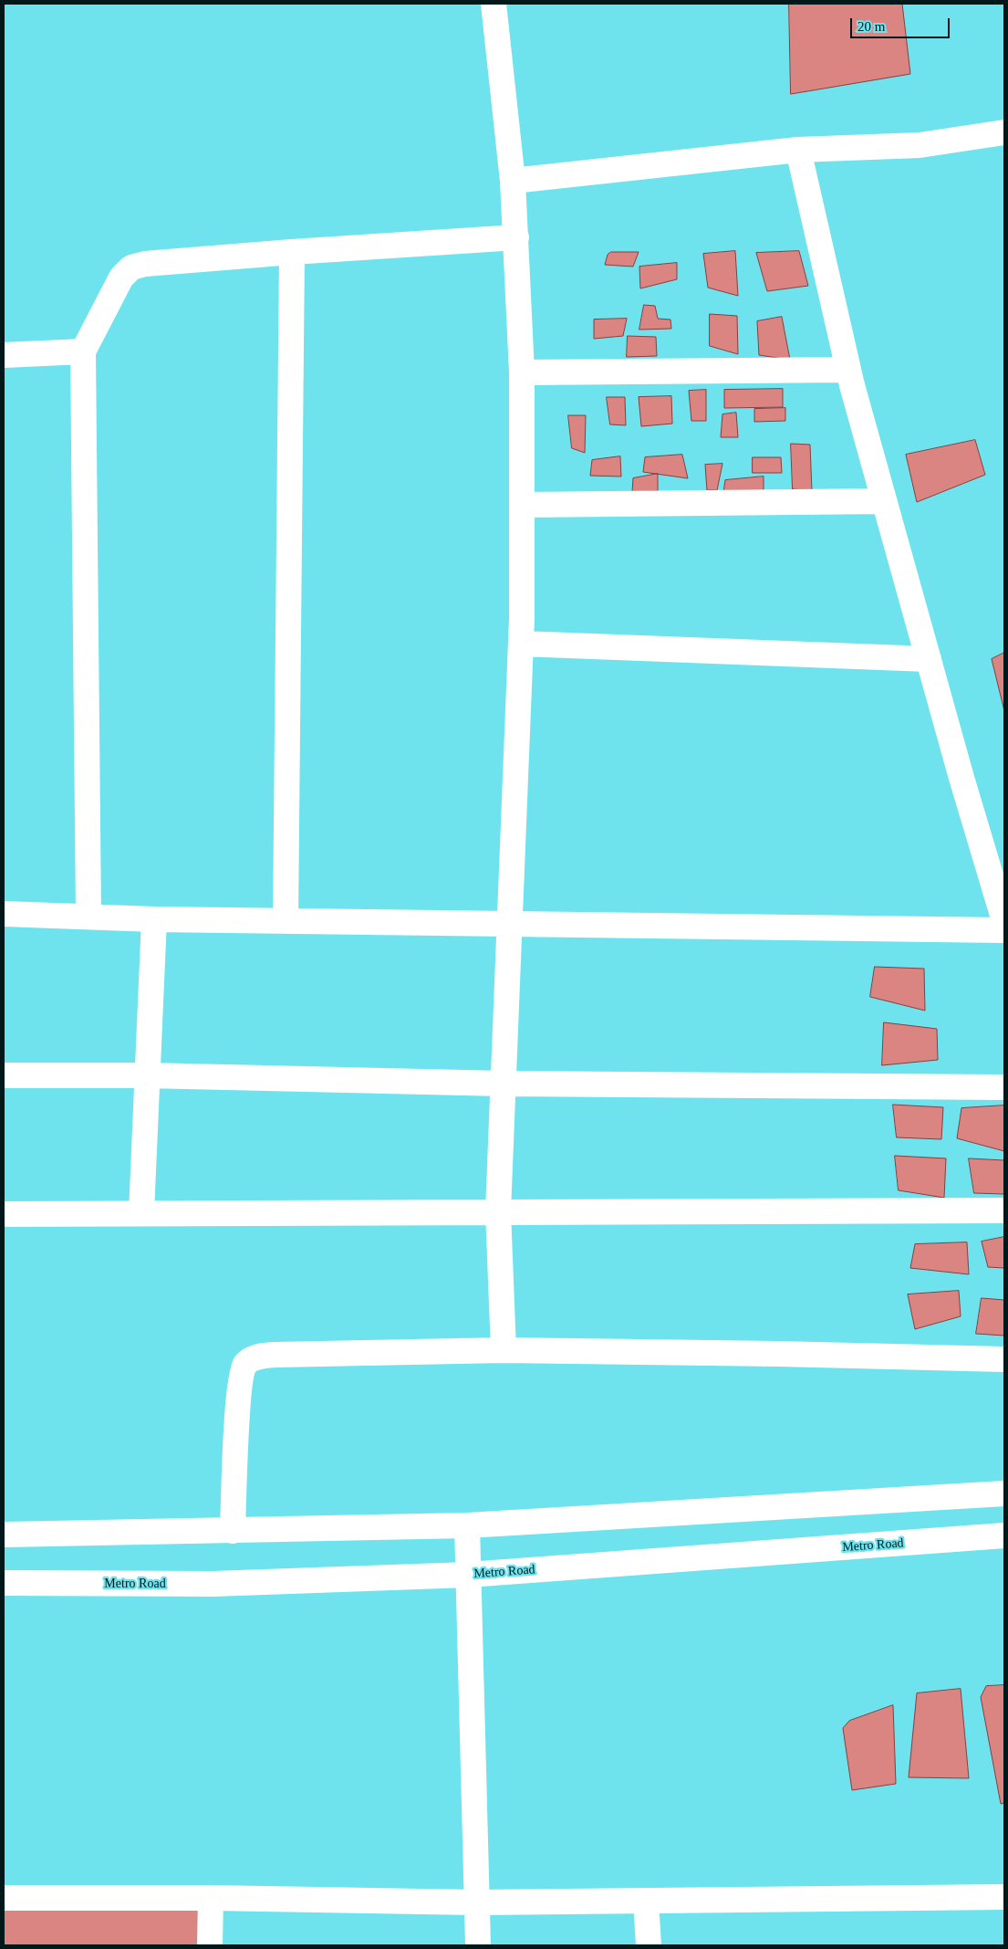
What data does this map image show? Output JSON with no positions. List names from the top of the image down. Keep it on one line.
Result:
{"streets":{"street":["Metro Road"]},"scale_bar":"20 m"}
